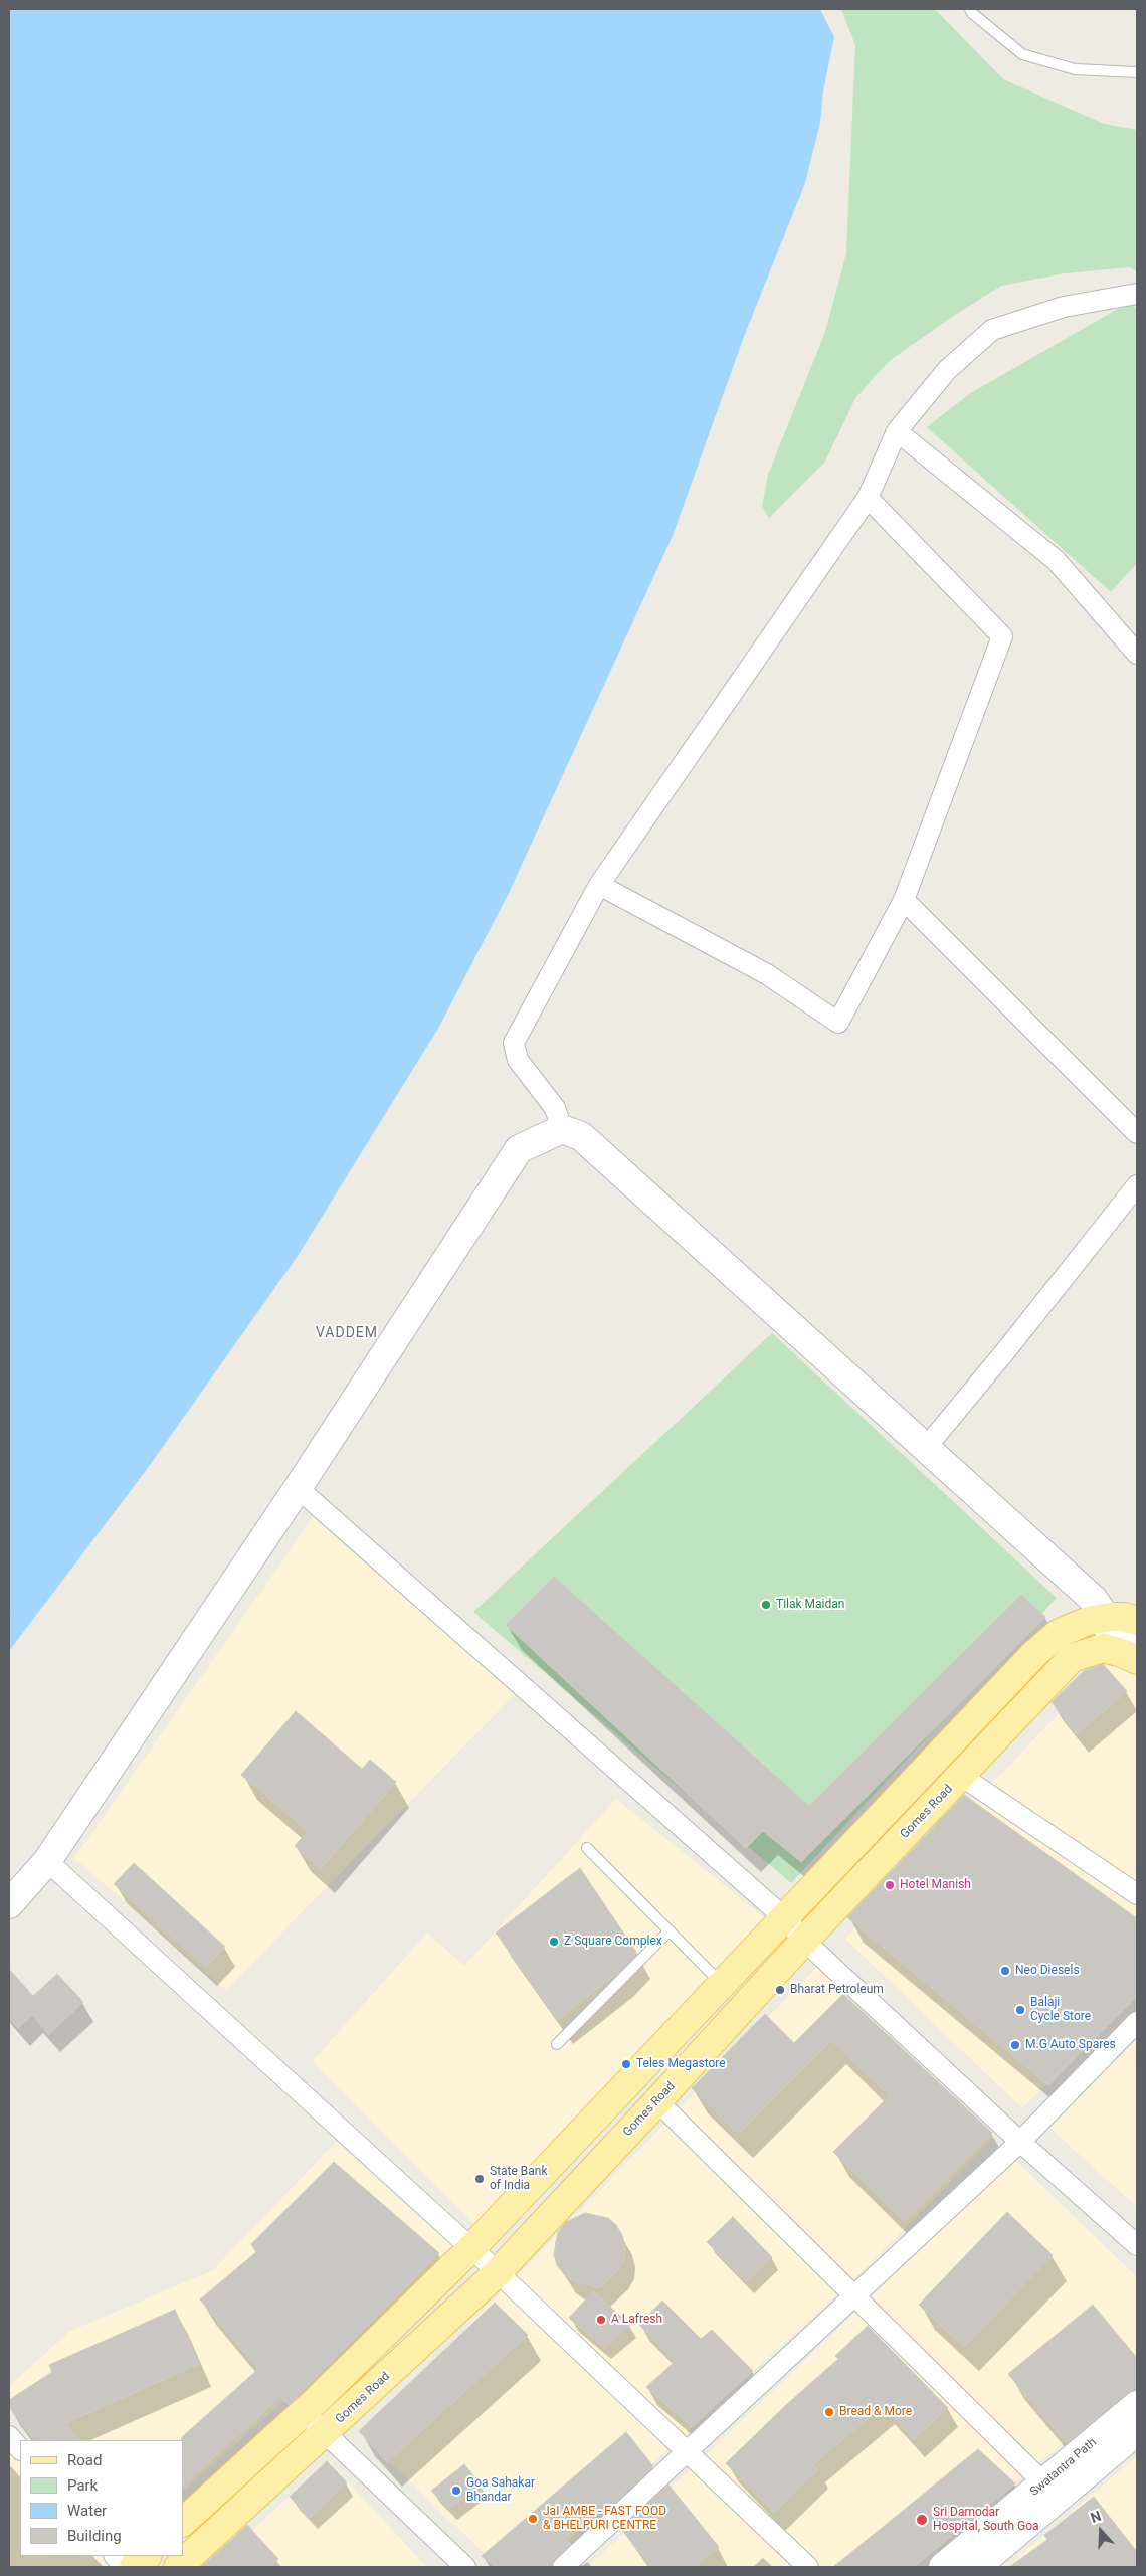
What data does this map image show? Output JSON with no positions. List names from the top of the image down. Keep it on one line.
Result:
{"streets":{"main road":["Gomes Road"],"street":["Swatantra Path"]},"districts":["VADDEM"],"places":["Tilak Maidan","Hotel Manish","Z Square Complex","Neo Diesels","Bharat Petroleum","Balaji Cycle Store","M.G Auto Spares","Teles Megastore","State Bank of India","A Lafresh","Bread & More","Goa Sahakar Bhandar","JaI AMBE - FAST FOOD & BHELPURI CENTRE","Sri Damodar Hospital, South Goa"],"legend":["Road","Park","Water","Building"],"north":"top"}
